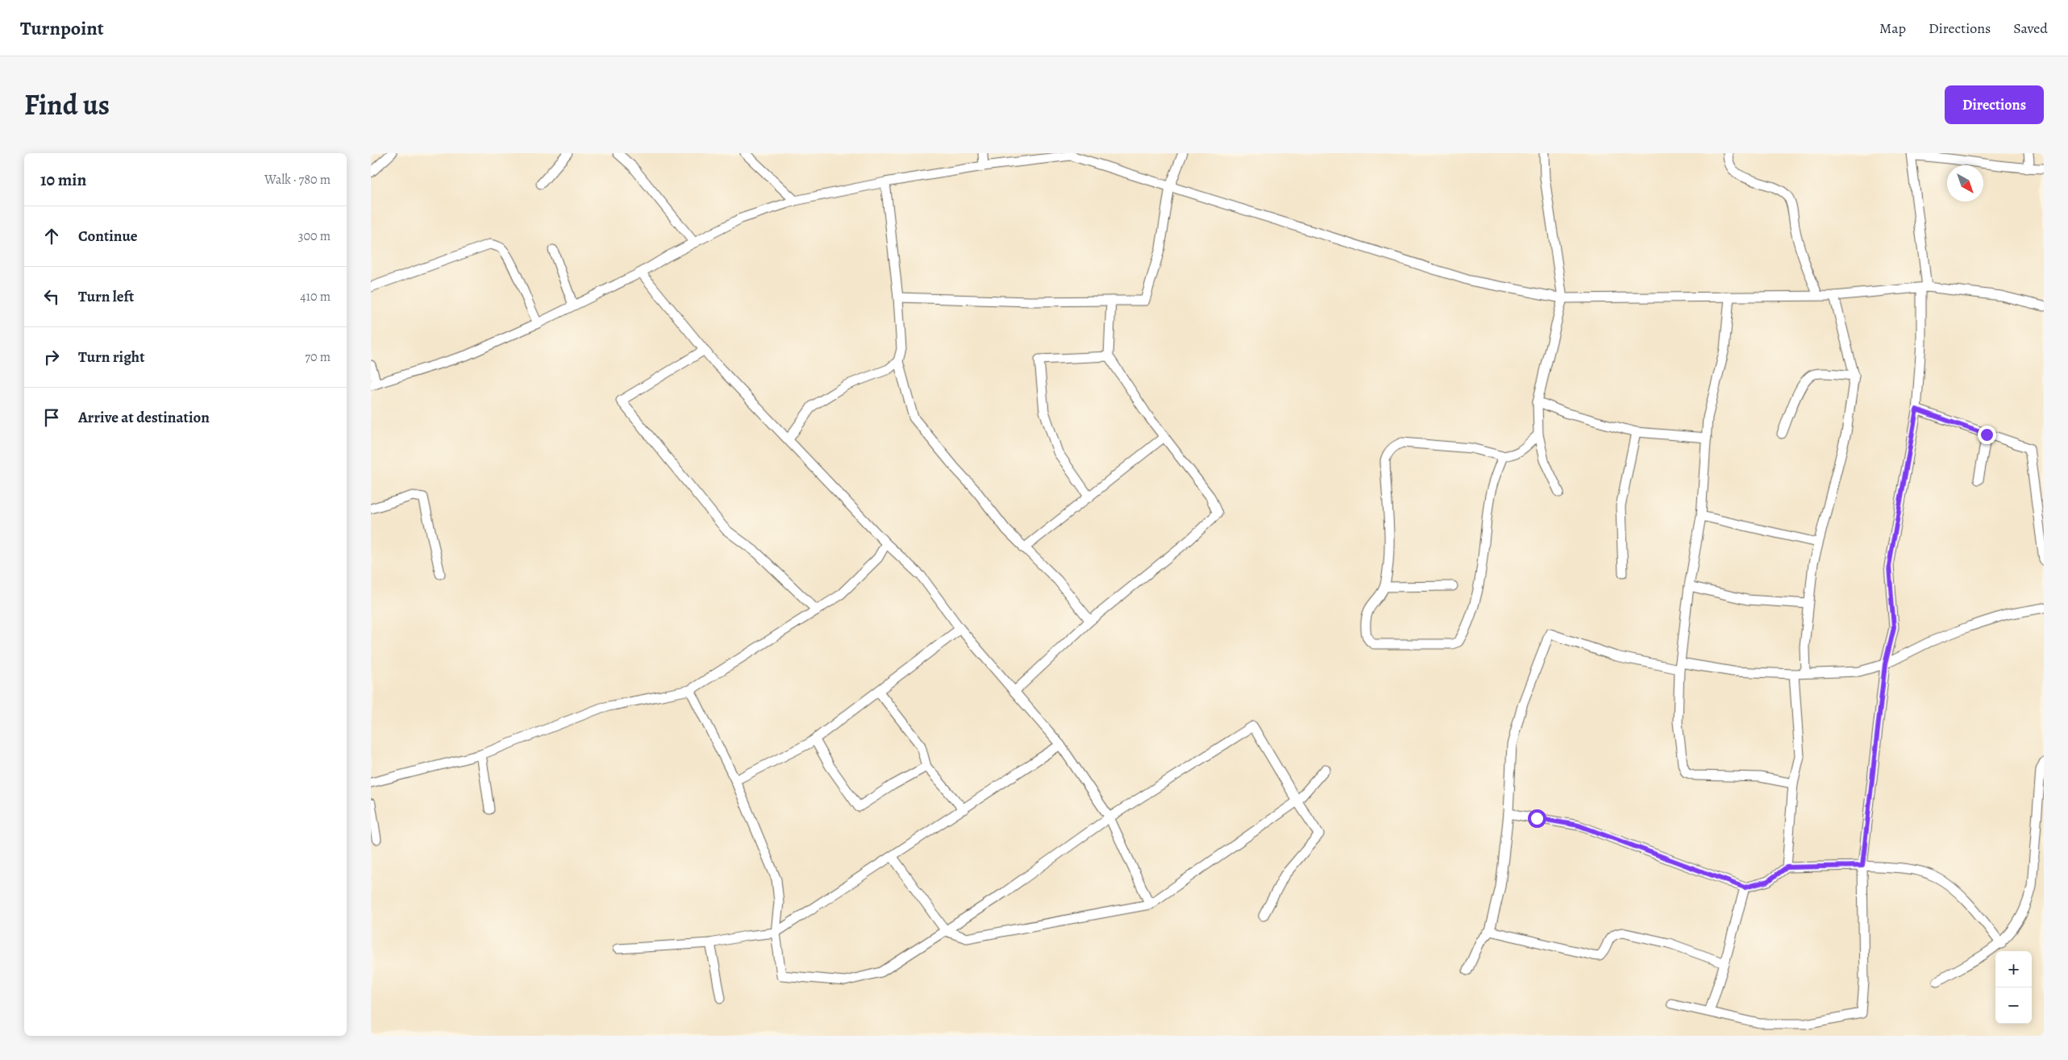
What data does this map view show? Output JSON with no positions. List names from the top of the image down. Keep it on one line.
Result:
{"north":"bottom right","page":{"header":"Turnpoint","nav":["Map","Directions","Saved"],"title":"Find us","buttons":"Directions","heading":["10 min","Walk · 780 m"],"list":[["Continue","300 m"],["Turn left","410 m"],["Turn right","70 m"],"Arrive at destination"],"map_buttons":["+","−"]}}
